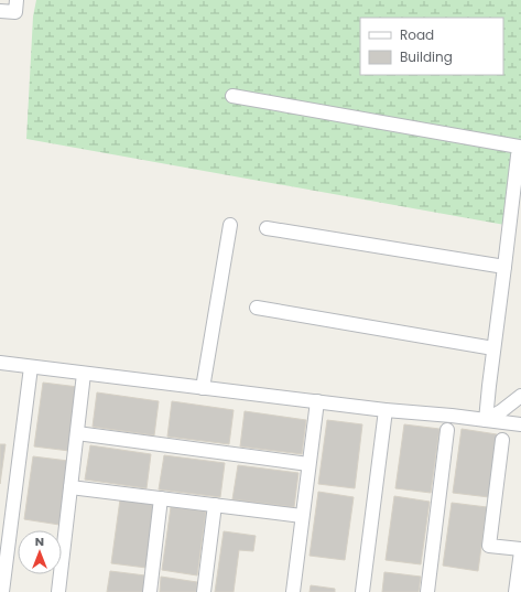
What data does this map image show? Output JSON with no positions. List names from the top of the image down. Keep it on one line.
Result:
{"legend":["Road","Building"],"north":"top"}
